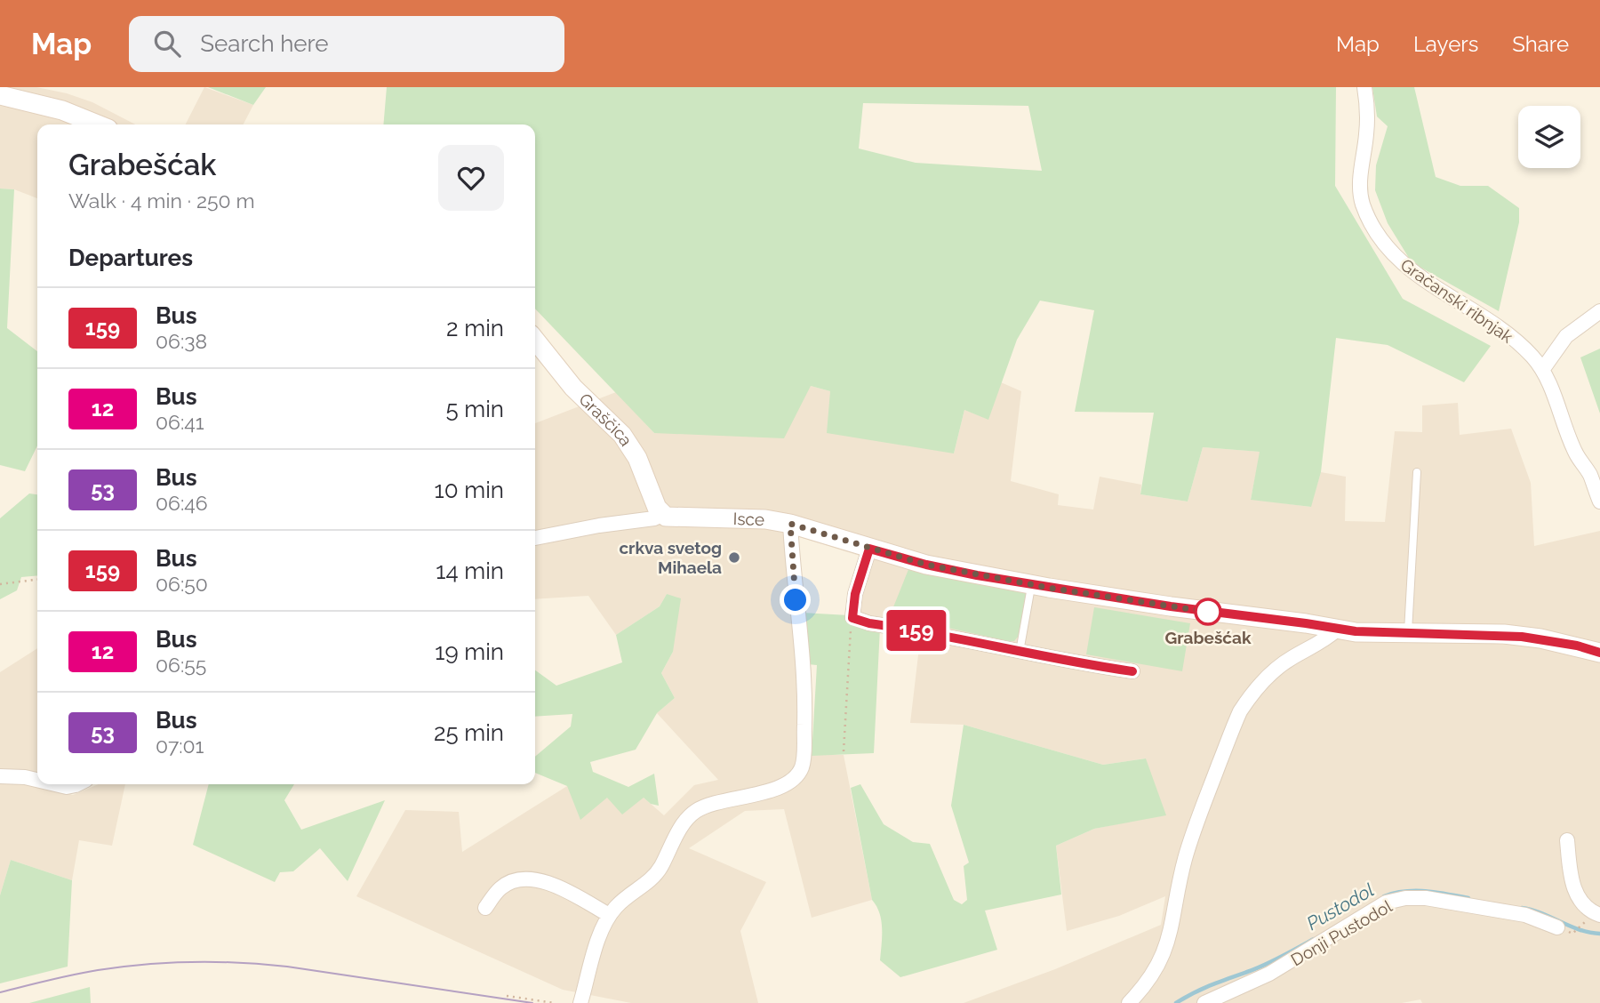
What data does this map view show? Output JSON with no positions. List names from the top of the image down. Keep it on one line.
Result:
{"streets":{"street":["Gračanski ribnjak","Graščica","Isce","Donji Pustodol"]},"crossings":[["Graščica","Isce"]],"water":["Pustodol"],"places":["crkva svetog Mihaela","Grabešćak"],"lines":["bus line 159"],"page":{"header":"Map","search":"Search here","nav":["Map","Layers","Share"],"on_map":"159","heading":[["Grabešćak","Walk · 4 min · 250 m"],"Departures"],"list":[{"mark":"159","name":"Bus","note":"06:38","value":"2 min"},{"mark":"12","name":"Bus","note":"06:41","value":"5 min"},{"mark":"53","name":"Bus","note":"06:46","value":"10 min"},{"mark":"159","name":"Bus","note":"06:50","value":"14 min"},{"mark":"12","name":"Bus","note":"06:55","value":"19 min"},{"mark":"53","name":"Bus","note":"07:01","value":"25 min"}]}}
